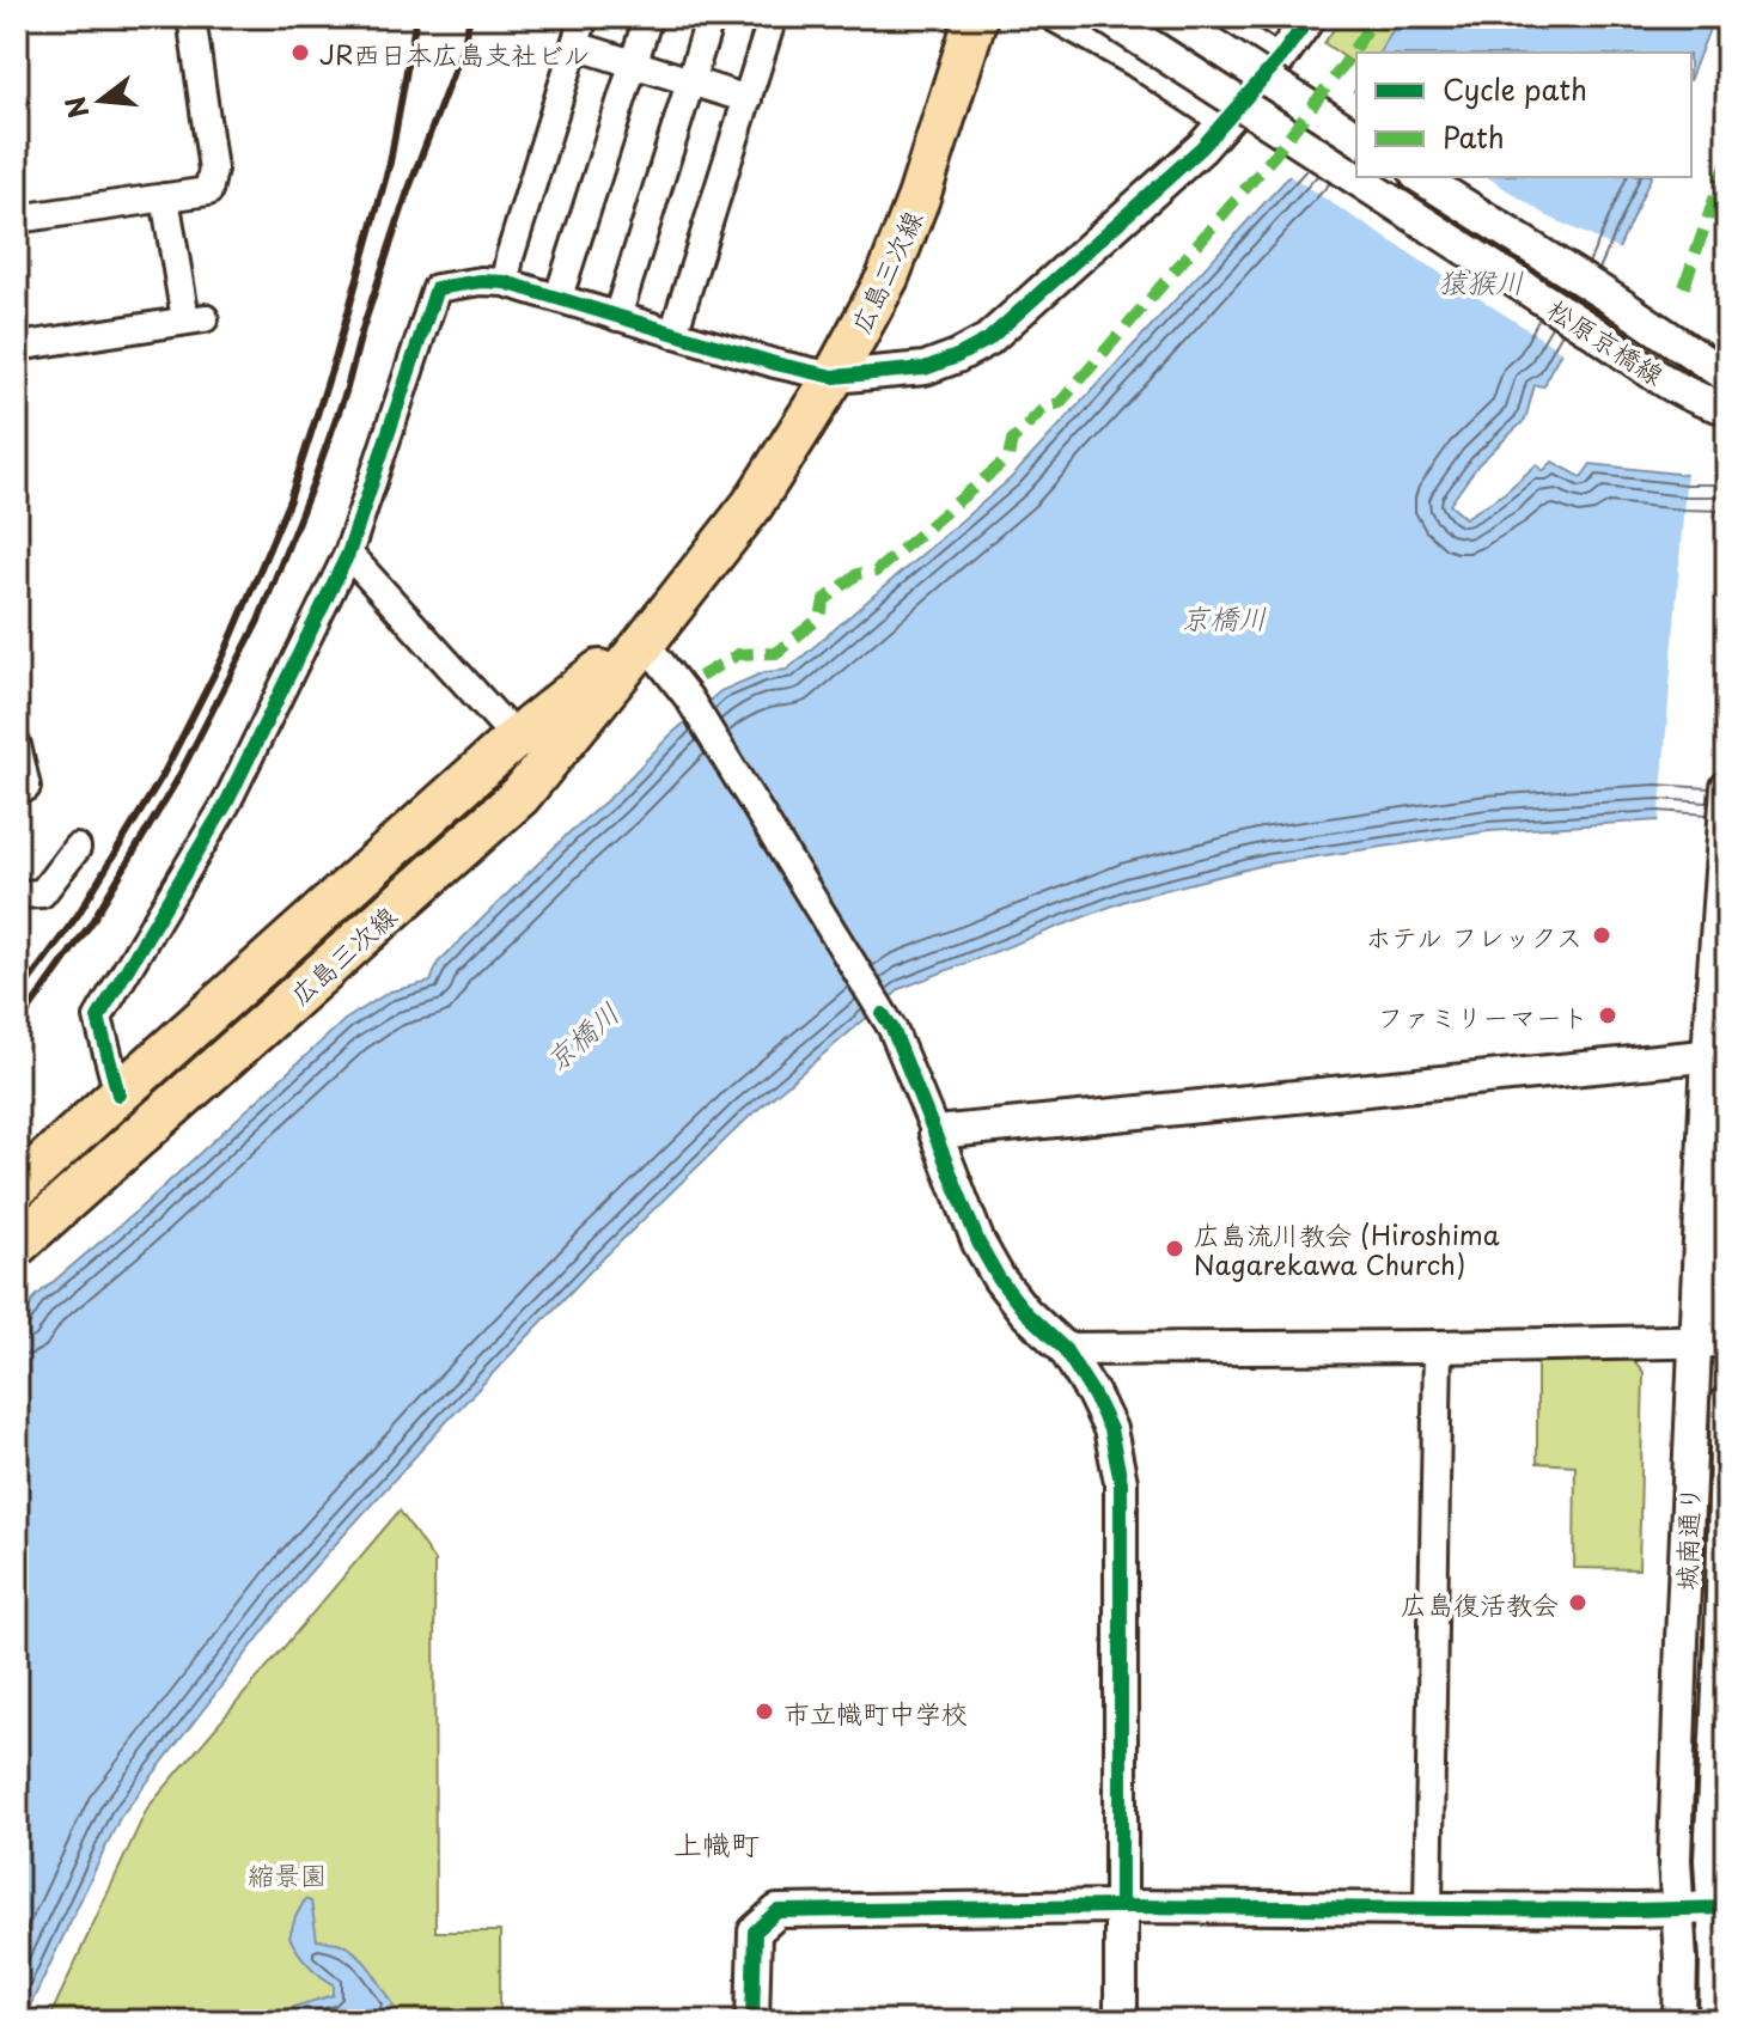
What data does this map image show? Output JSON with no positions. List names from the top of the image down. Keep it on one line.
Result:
{"streets":{"main road":["広島三次線"],"street":["松原京橋線","城南通り"]},"districts":["上幟町"],"water":["猿猴川","京橋川"],"parks":["縮景園"],"places":["JR西日本広島支社ビル","ホテル フレックス","ファミリーマート","広島流川教会 (Hiroshima Nagarekawa Church)","広島復活教会","市立幟町中学校"],"legend":["Cycle path","Path"],"north":"left"}
